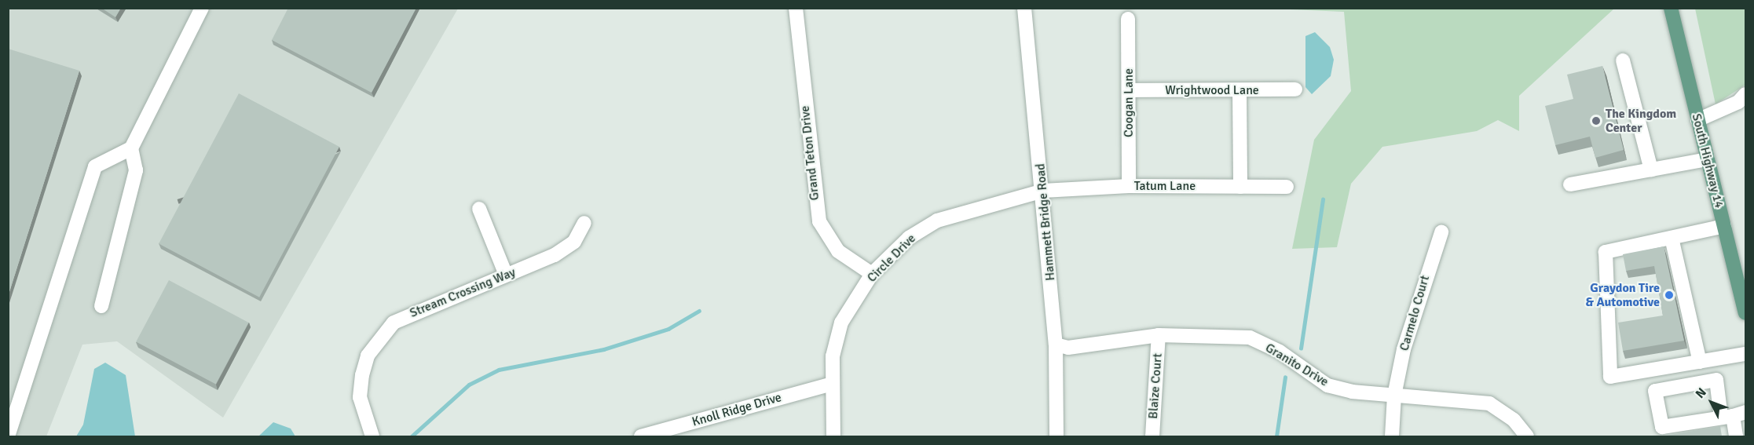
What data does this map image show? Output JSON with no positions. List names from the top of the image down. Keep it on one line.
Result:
{"streets":{"main road":["South Highway 14"],"street":["Wrightwood Lane","Coogan Lane","Grand Teton Drive","Tatum Lane","Hammett Bridge Road","Circle Drive","Stream Crossing Way","Carmelo Court","Granito Drive","Blaize Court","Knoll Ridge Drive"]},"crossings":[["Wrightwood Lane","Coogan Lane"],["Coogan Lane","Tatum Lane"],["Grand Teton Drive","Circle Drive"],["Tatum Lane","Hammett Bridge Road"],["Tatum Lane","Circle Drive"],["Hammett Bridge Road","Circle Drive"],["Hammett Bridge Road","Granito Drive"],["Circle Drive","Knoll Ridge Drive"],["Carmelo Court","Granito Drive"],["Granito Drive","Blaize Court"]],"places":["The Kingdom Center","Graydon Tire & Automotive"],"north":"top left"}
